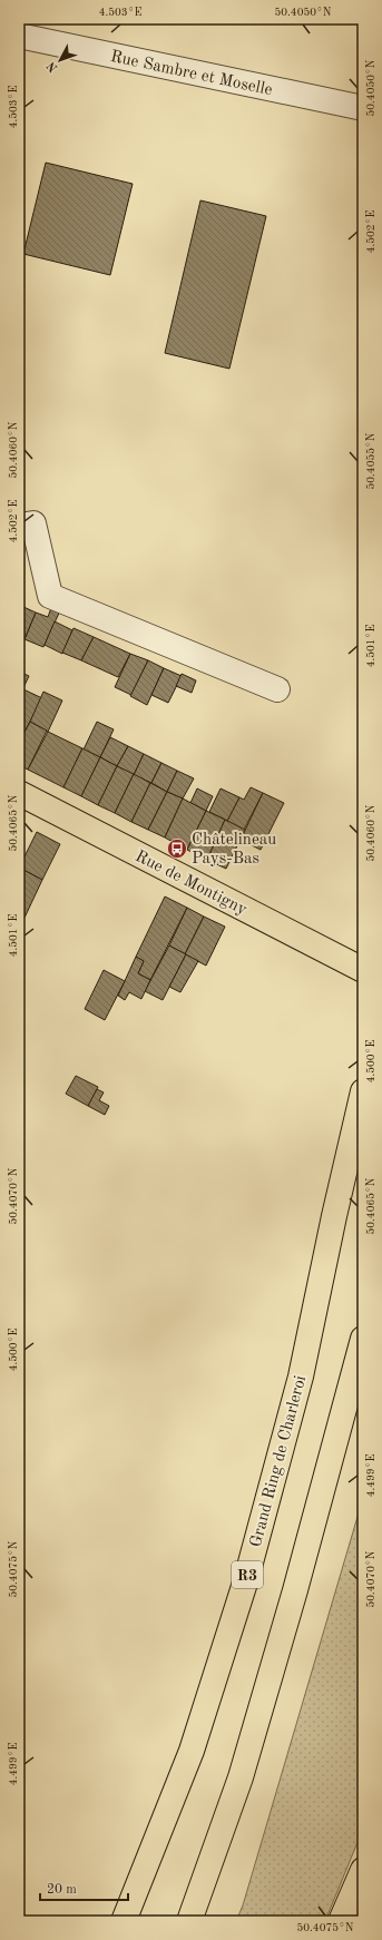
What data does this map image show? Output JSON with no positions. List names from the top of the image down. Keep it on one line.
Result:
{"streets":{"main road":["Rue de Montigny","Grand Ring de Charleroi","R3"],"street":["Rue Sambre et Moselle"]},"places":{"bus stop":["Châtelineau Pays-Bas"]},"scale_bar":"20 m","north":"bottom left","coordinates":["4.503°E","50.4050°N","4.502°E","50.4060°N","50.4055°N","4.501°E","50.4065°N","4.500°E","50.4070°N","4.499°E","50.4075°N"]}
